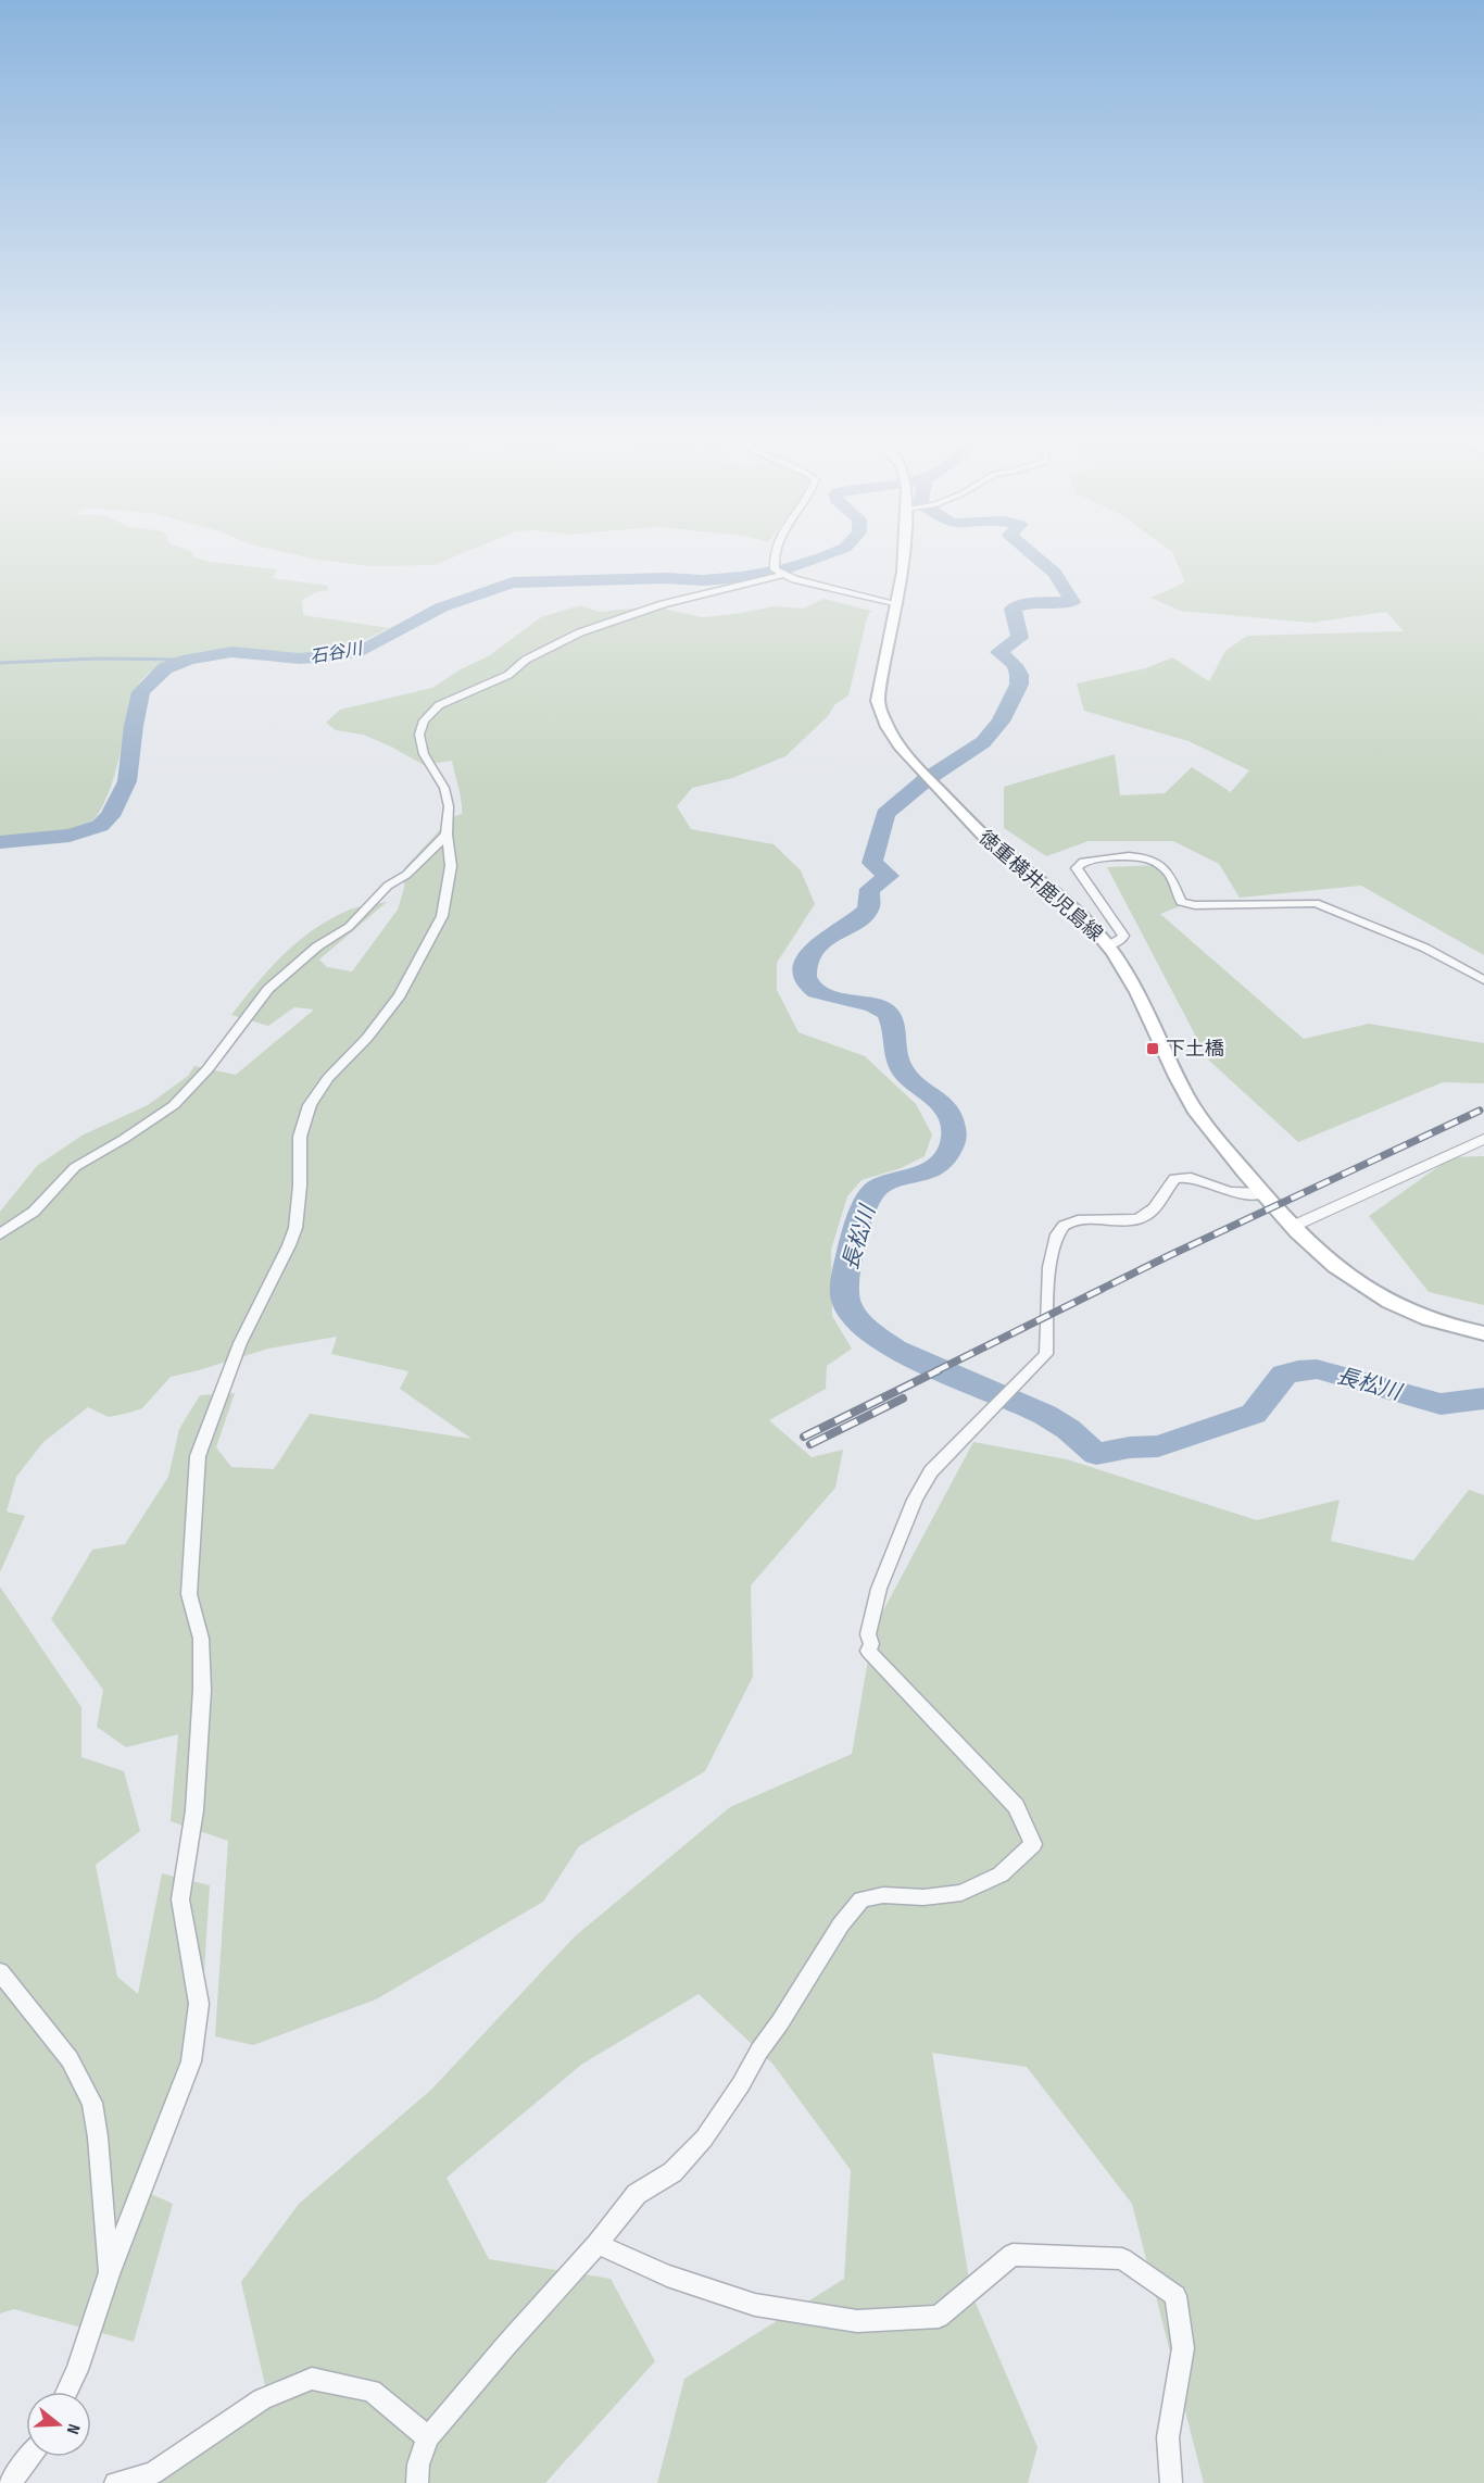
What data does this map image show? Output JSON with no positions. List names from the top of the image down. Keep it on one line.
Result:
{"streets":{"main road":["徳重横井鹿児島線"]},"water":["石谷川","長松川"],"places":{"transit":["下土橋"]},"north":"right"}
